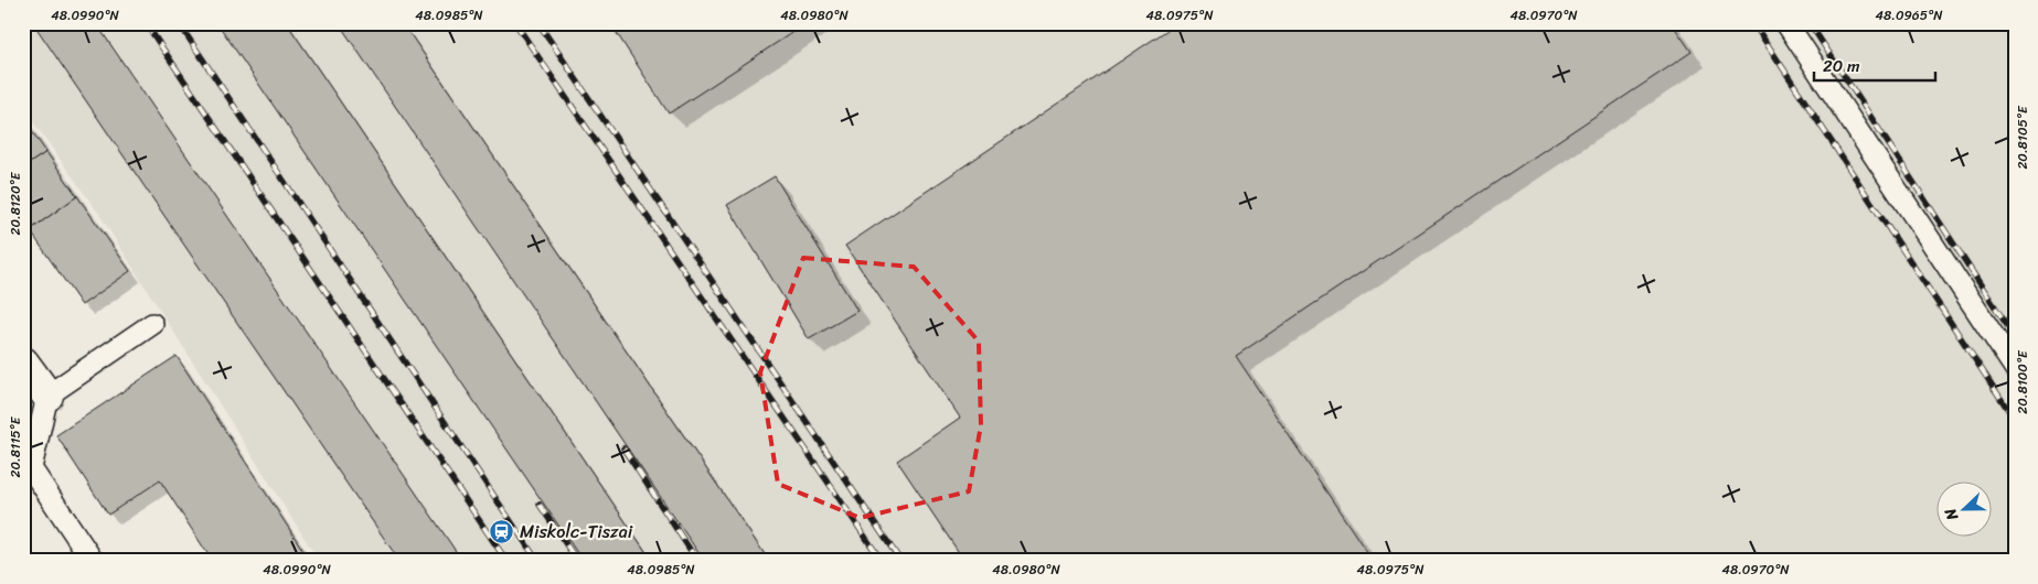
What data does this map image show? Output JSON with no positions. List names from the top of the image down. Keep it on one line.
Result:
{"places":{"station":["Miskolc-Tiszai"]},"scale_bar":"20 m","north":"left","coordinates":["48.0990°N","48.0985°N","48.0980°N","48.0975°N","48.0970°N","48.0965°N","20.8105°E","20.8120°E","20.8100°E","20.8115°E"]}
